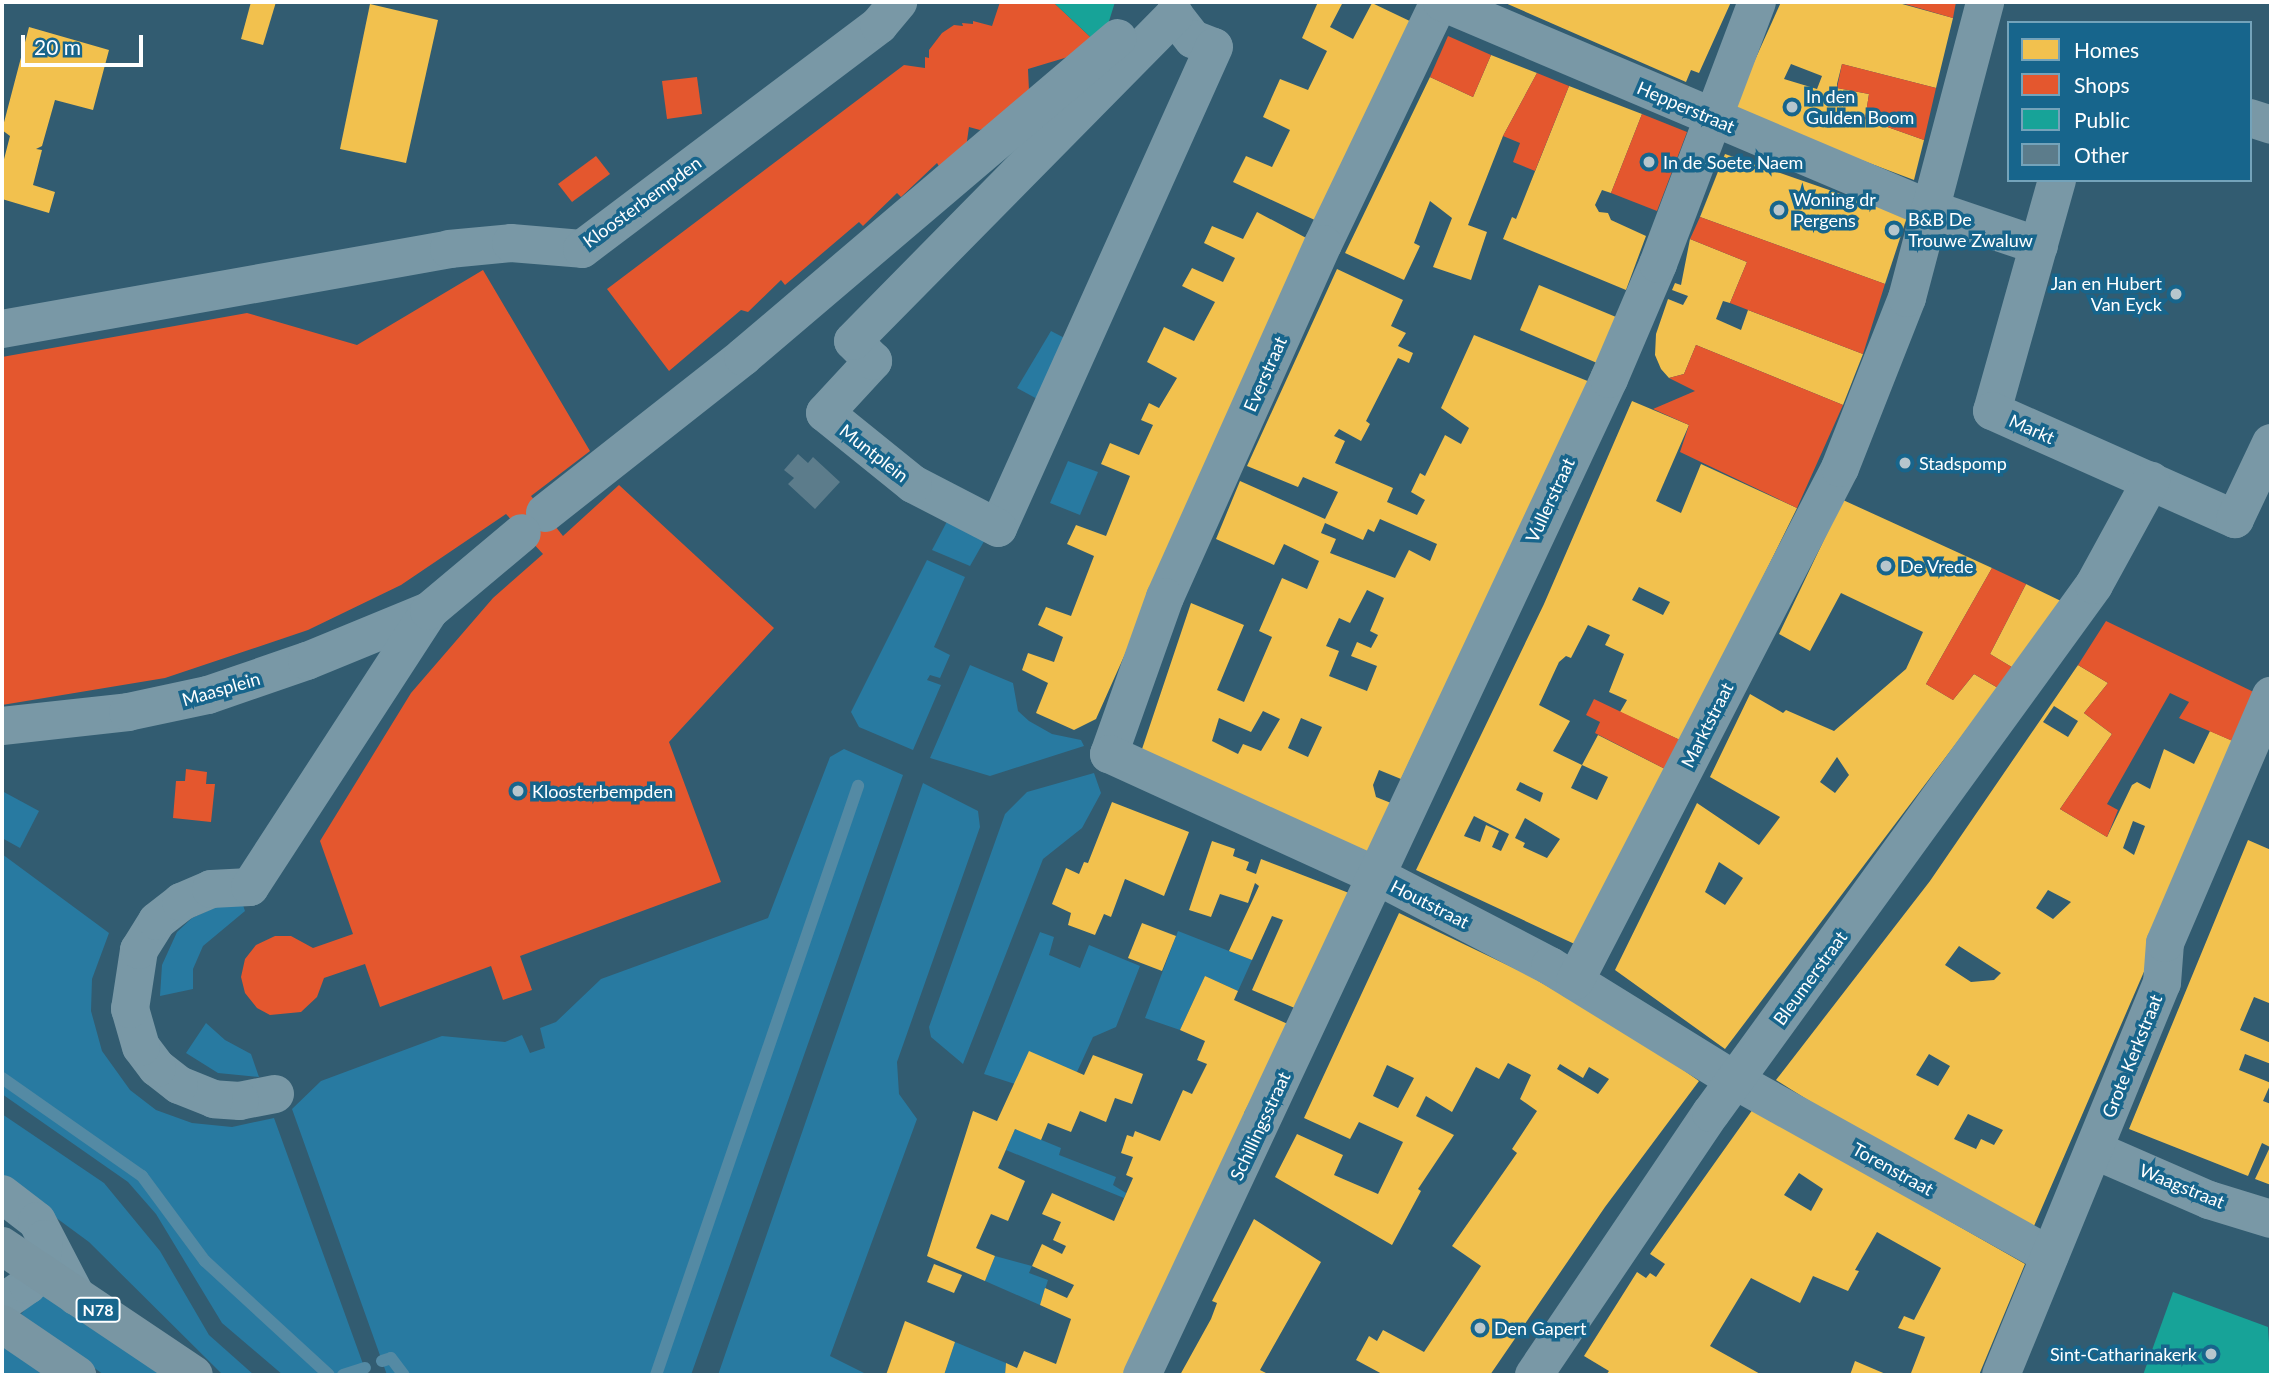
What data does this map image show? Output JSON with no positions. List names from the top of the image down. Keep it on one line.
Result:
{"streets":{"main road":["N78"],"street":["Hepperstraat","Kloosterbempden","Everstraat","Markt","Muntplein","Vullerstraat","Maasplein","Marktstraat","Houtstraat","Bleumerstraat","Grote Kerkstraat","Schillingsstraat","Torenstraat","Waagstraat"]},"crossings":[["Hepperstraat","Everstraat"],["Hepperstraat","Vullerstraat"],["Hepperstraat","Marktstraat"],["Everstraat","Houtstraat"],["Markt","Bleumerstraat"],["Vullerstraat","Houtstraat"],["Vullerstraat","Schillingsstraat"],["Marktstraat","Houtstraat"],["Houtstraat","Bleumerstraat"],["Houtstraat","Schillingsstraat"],["Houtstraat","Torenstraat"],["Bleumerstraat","Torenstraat"],["Grote Kerkstraat","Torenstraat"],["Grote Kerkstraat","Waagstraat"]],"places":["In den Gulden Boom","In de Soete Naem","Woning dr Pergens","B&B De Trouwe Zwaluw","Jan en Hubert Van Eyck","Stadspomp","De Vrede","Kloosterbempden","Den Gapert","Sint-Catharinakerk"],"legend":["Homes","Shops","Public","Other"],"scale_bar":"20 m"}
